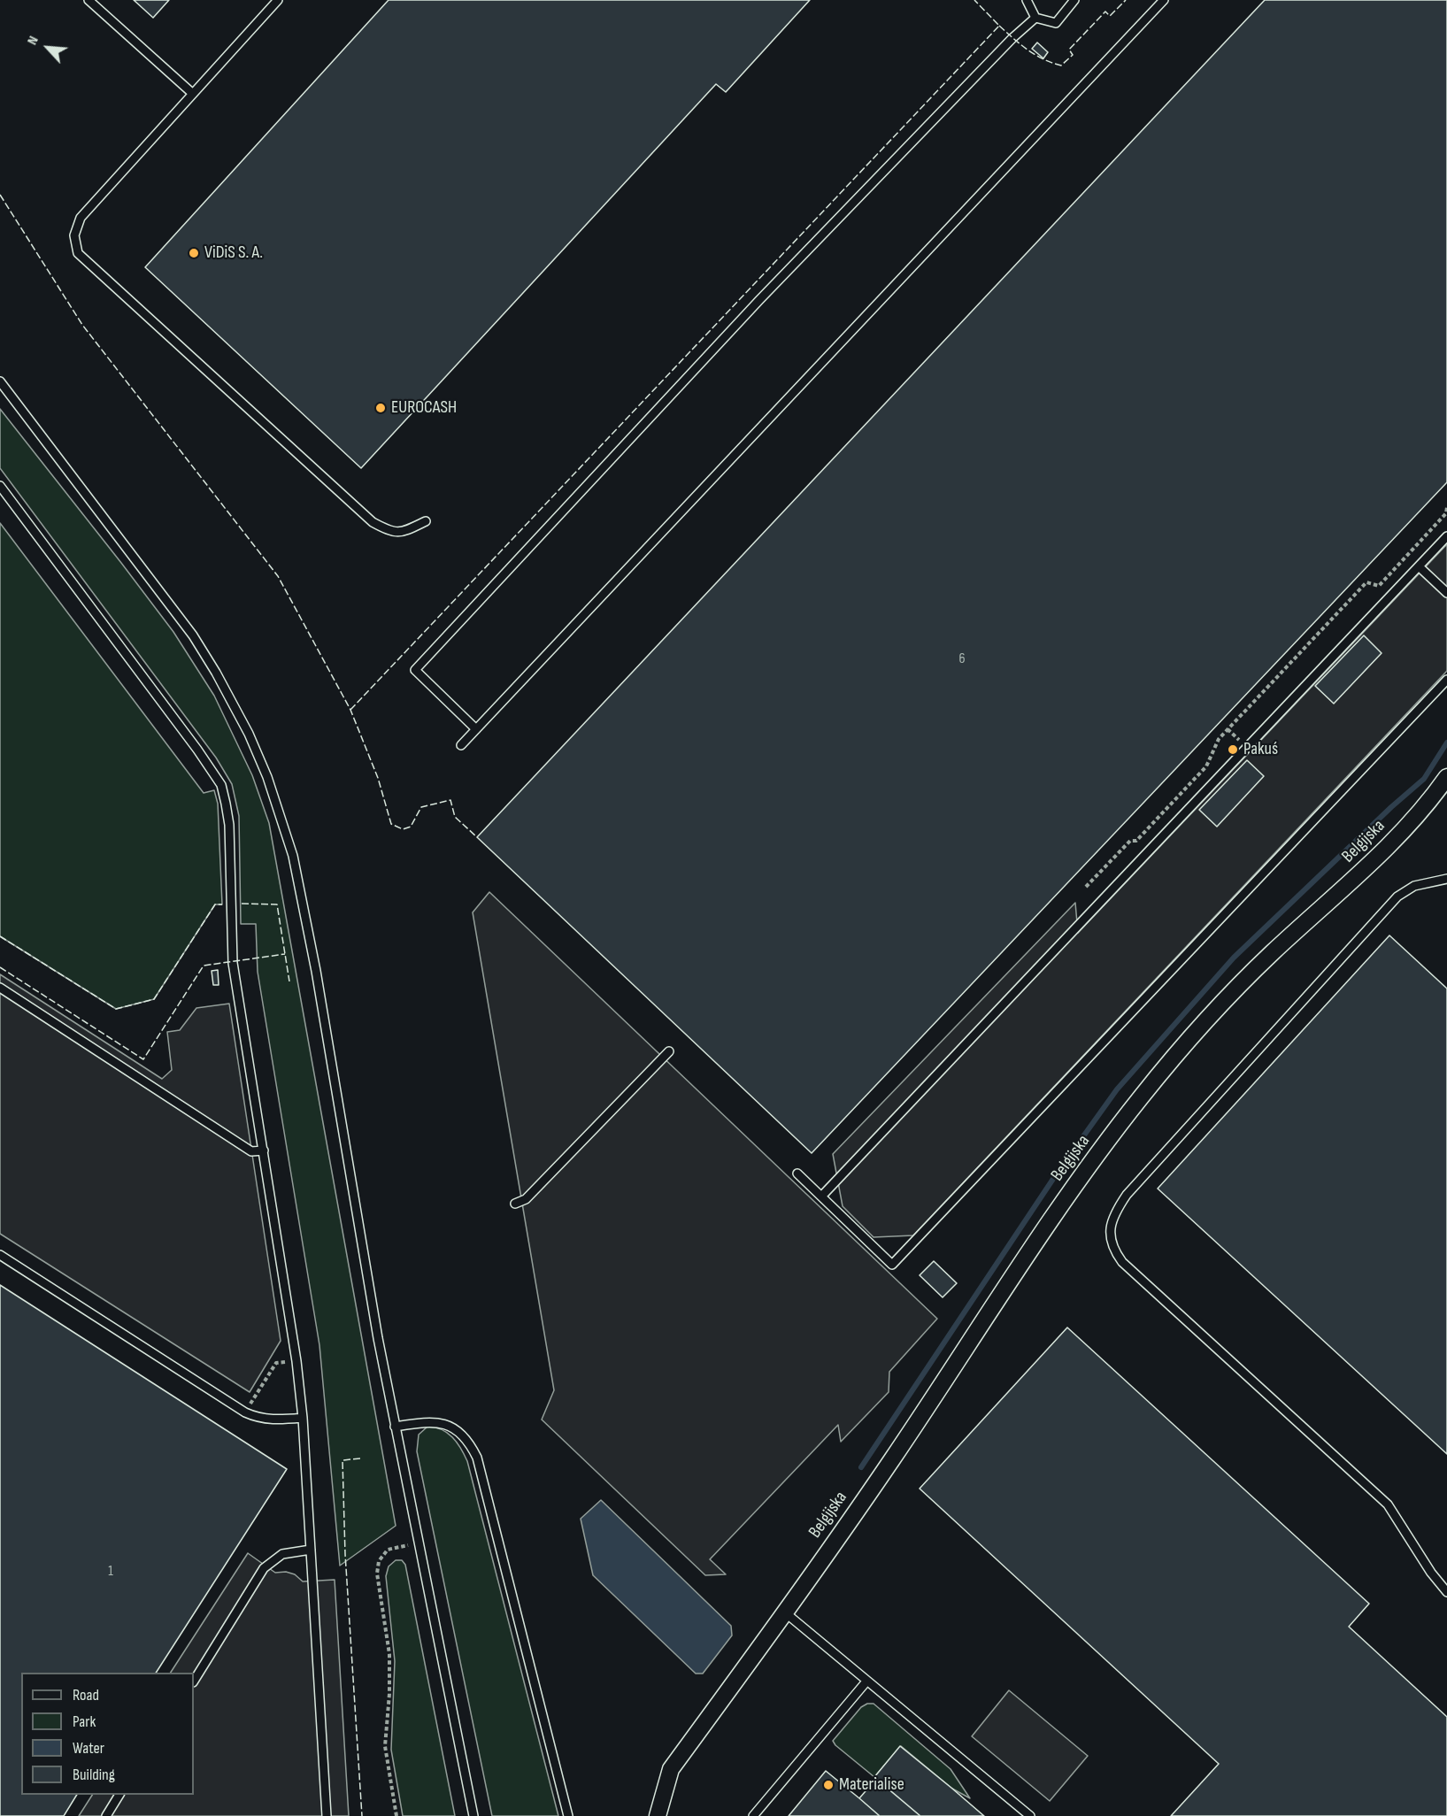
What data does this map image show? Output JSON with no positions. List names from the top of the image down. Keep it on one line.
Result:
{"streets":{"street":["Belgijska"]},"places":["ViDiS S. A.","EUROCASH","Pakuś","Materialise"],"house_numbers":["6","1"],"legend":["Road","Park","Water","Building"],"north":"top left"}
